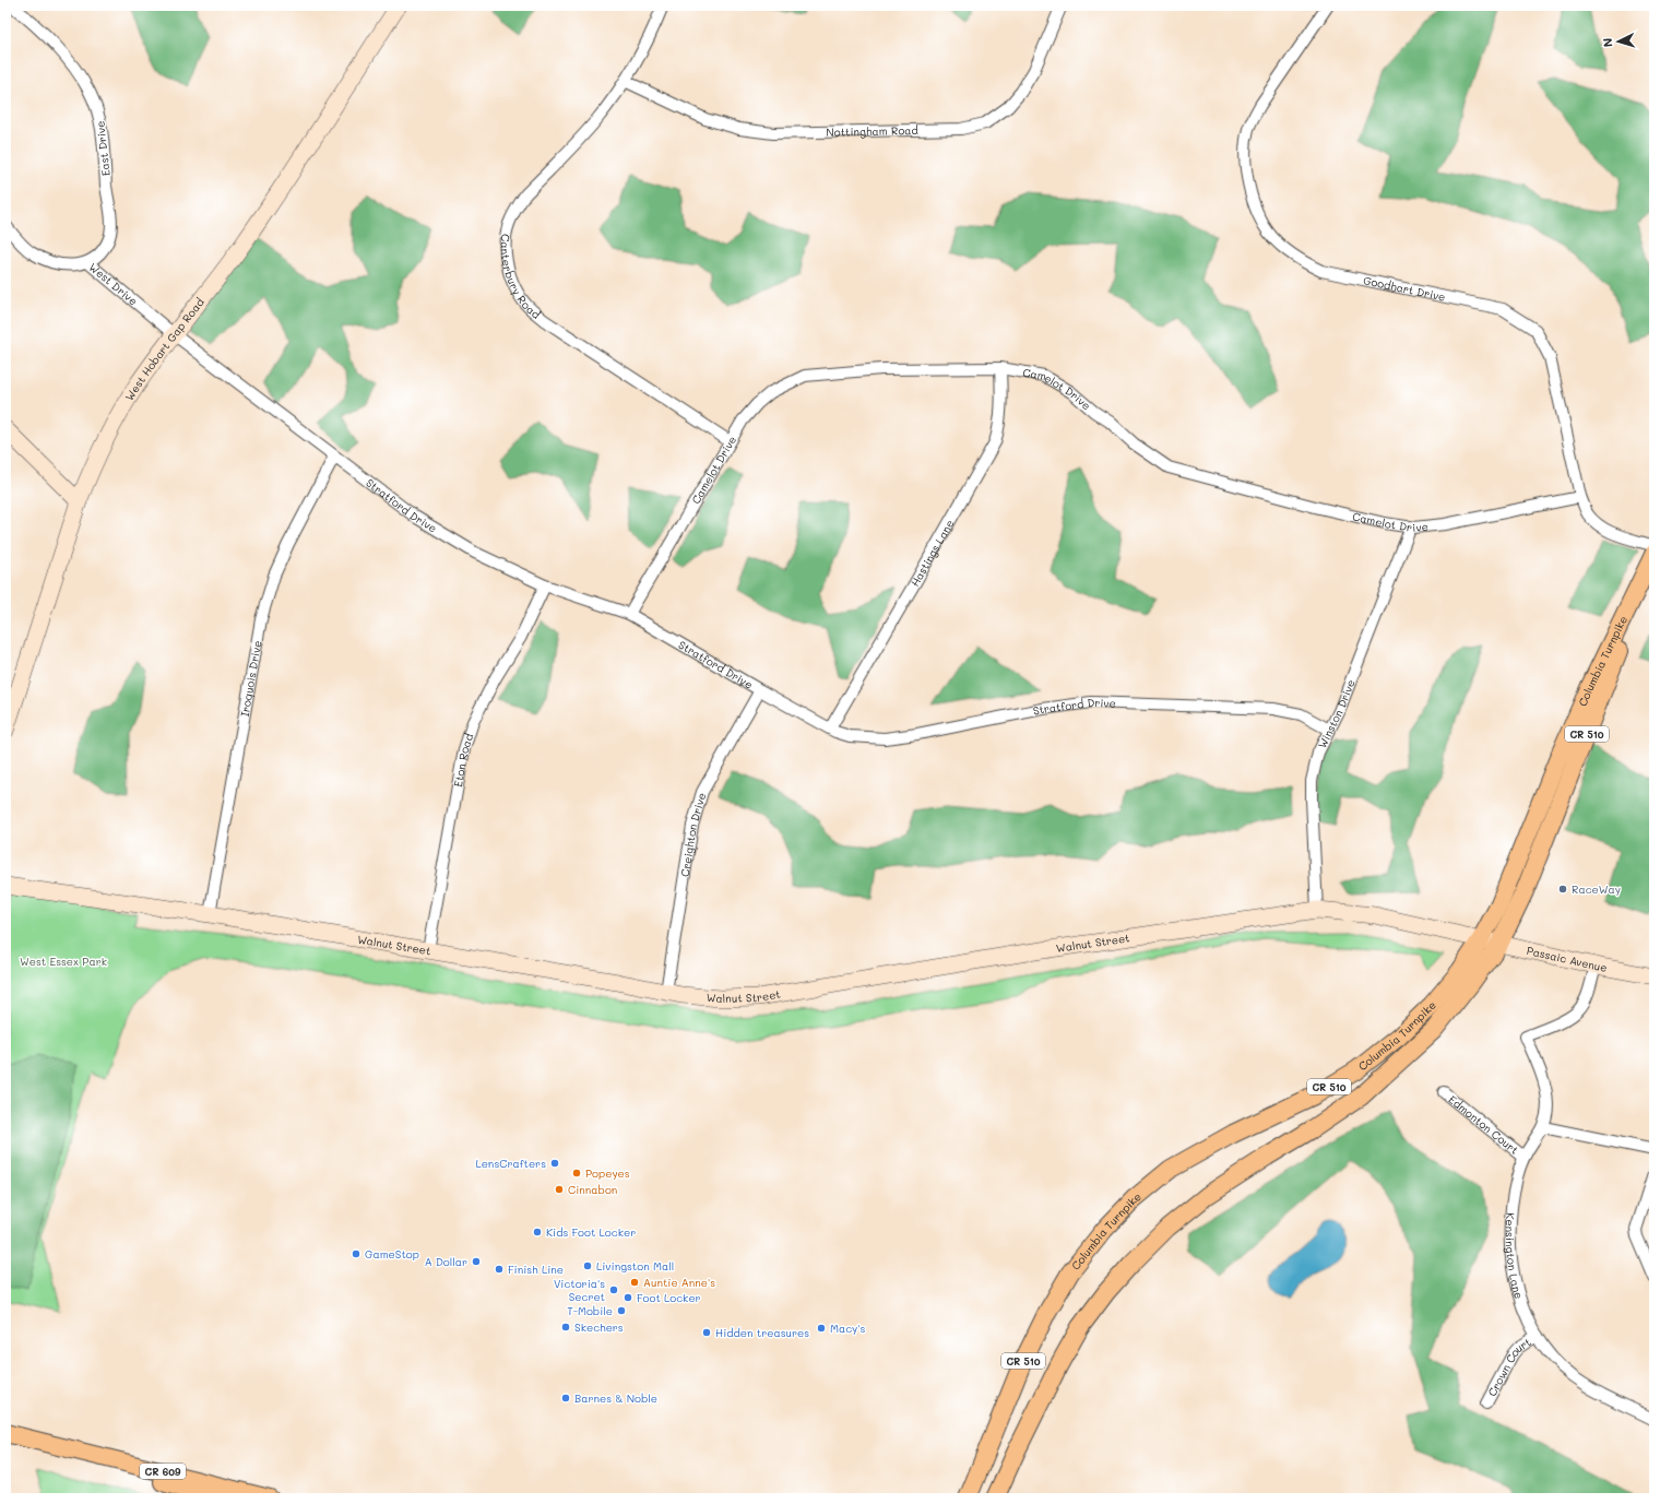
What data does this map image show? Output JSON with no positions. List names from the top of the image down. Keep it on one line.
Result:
{"streets":{"main road":["Columbia Turnpike","CR 510","CR 609"],"street":["Nottingham Road","East Drive","Canterbury Road","West Drive","Goodhart Drive","West Hobart Gap Road","Camelot Drive","Stratford Drive","Hastings Lane","Iroquois Drive","Winston Drive","Eton Road","Creighton Drive","Walnut Street","Passaic Avenue","Edmonton Court","Kensington Lane","Crown Court"]},"crossings":[["Nottingham Road","Canterbury Road"],["East Drive","West Drive"],["Canterbury Road","Camelot Drive"],["West Drive","West Hobart Gap Road"],["West Drive","Stratford Drive"],["Goodhart Drive","Camelot Drive"],["West Hobart Gap Road","Stratford Drive"],["Camelot Drive","Stratford Drive"],["Camelot Drive","Hastings Lane"],["Camelot Drive","Winston Drive"],["Stratford Drive","Hastings Lane"],["Stratford Drive","Iroquois Drive"],["Stratford Drive","Winston Drive"],["Stratford Drive","Eton Road"],["Stratford Drive","Creighton Drive"],["Columbia Turnpike","Walnut Street"],["Columbia Turnpike","Passaic Avenue"],["Iroquois Drive","Walnut Street"],["Winston Drive","Walnut Street"],["Eton Road","Walnut Street"],["Creighton Drive","Walnut Street"],["Walnut Street","Passaic Avenue"],["Passaic Avenue","Kensington Lane"],["Edmonton Court","Kensington Lane"],["Kensington Lane","Crown Court"]],"parks":["West Essex Park"],"places":["RaceWay","LensCrafters","Popeyes","Cinnabon","Kids Foot Locker","GameStop","A Dollar","Livingston Mall","Finish Line","Auntie Anne's","Victoria's Secret","Foot Locker","T-Mobile","Skechers","Macy's","Hidden treasures","Barnes & Noble"],"north":"left"}
